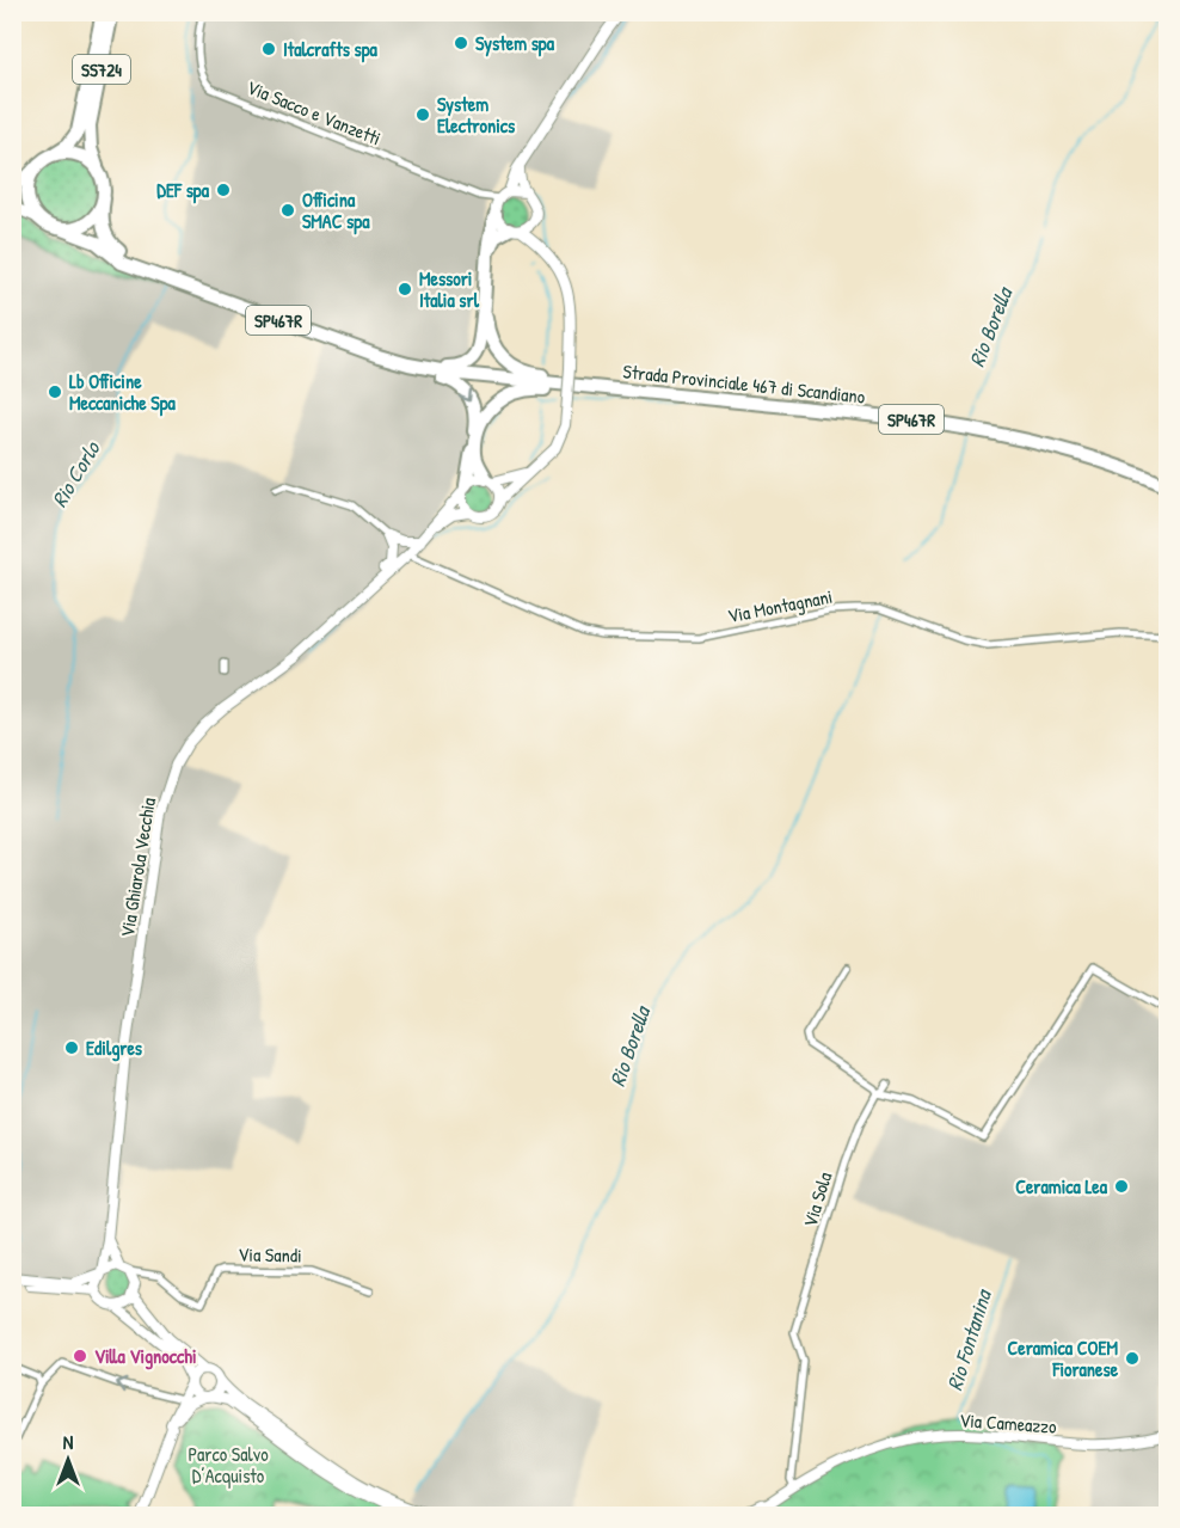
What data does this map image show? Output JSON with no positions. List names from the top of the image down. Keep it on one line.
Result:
{"streets":{"highway":["SS724","SP467R","Strada Provinciale 467 di Scandiano"],"street":["Via Sacco e Vanzetti","Via Montagnani","Via Ghiarola Vecchia","Via Sola","Via Sandi","Via Cameazzo"]},"crossings":[["SS724","SP467R"],["Via Sacco e Vanzetti","Via Ghiarola Vecchia"],["SP467R","Strada Provinciale 467 di Scandiano"],["Via Montagnani","Via Ghiarola Vecchia"],["Via Ghiarola Vecchia","Via Sandi"],["Via Sola","Via Cameazzo"]],"water":["Rio Borella","Rio Corlo","Rio Fontanina"],"parks":["Parco Salvo D’Acquisto"],"places":["System spa","Italcrafts spa","System Electronics","DEF spa","Officina SMAC spa","Messori Italia srl","Lb Officine Meccaniche Spa","Edilgres","Ceramica Lea","Villa Vignocchi","Ceramica COEM Fioranese"],"north":"top"}
